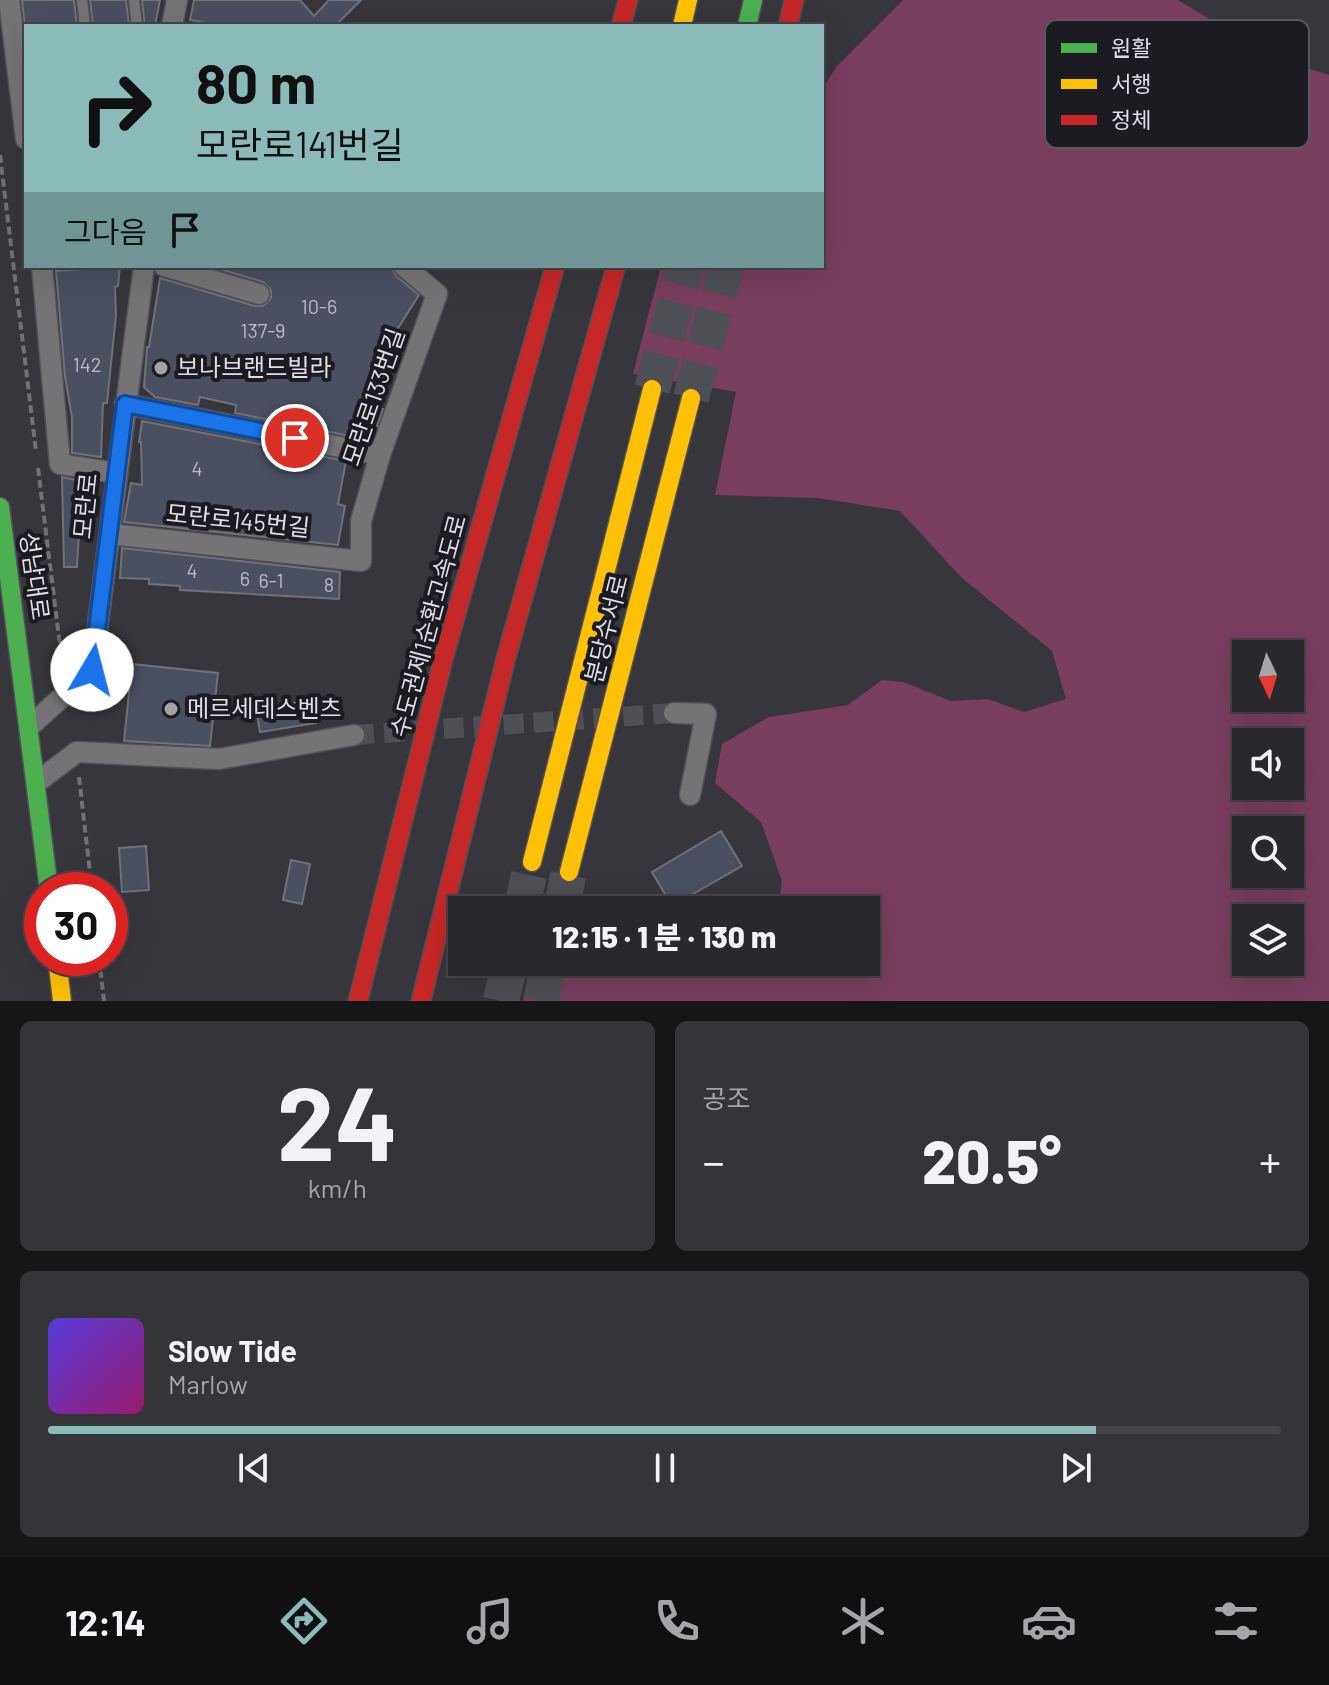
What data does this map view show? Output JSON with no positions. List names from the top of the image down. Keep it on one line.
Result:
{"streets":{"main road":["성남대로","수도권제1순환고속도로","분당수서로"],"street":["모란로133번길","모란로","모란로145번길"]},"crossings":[["모란로133번길","모란로145번길"],["모란로","모란로145번길"],["모란로","성남대로"]],"places":["보나브랜드빌라","메르세데스벤츠"],"house_numbers":["10-6","137-9","142","4","4","6","6-1","8"],"legend":["원활","서행","정체"],"north":"bottom","page":{"turn":["80 m","모란로141번길"],"then":"그다음","limit":"30","trip":"12:15 · 1 분 · 130 m","tile":[["24","km/h"],"공조"],"heat":["−","20.5°","+"],"song":["Slow Tide","Marlow"],"tabs":"12:14"}}
